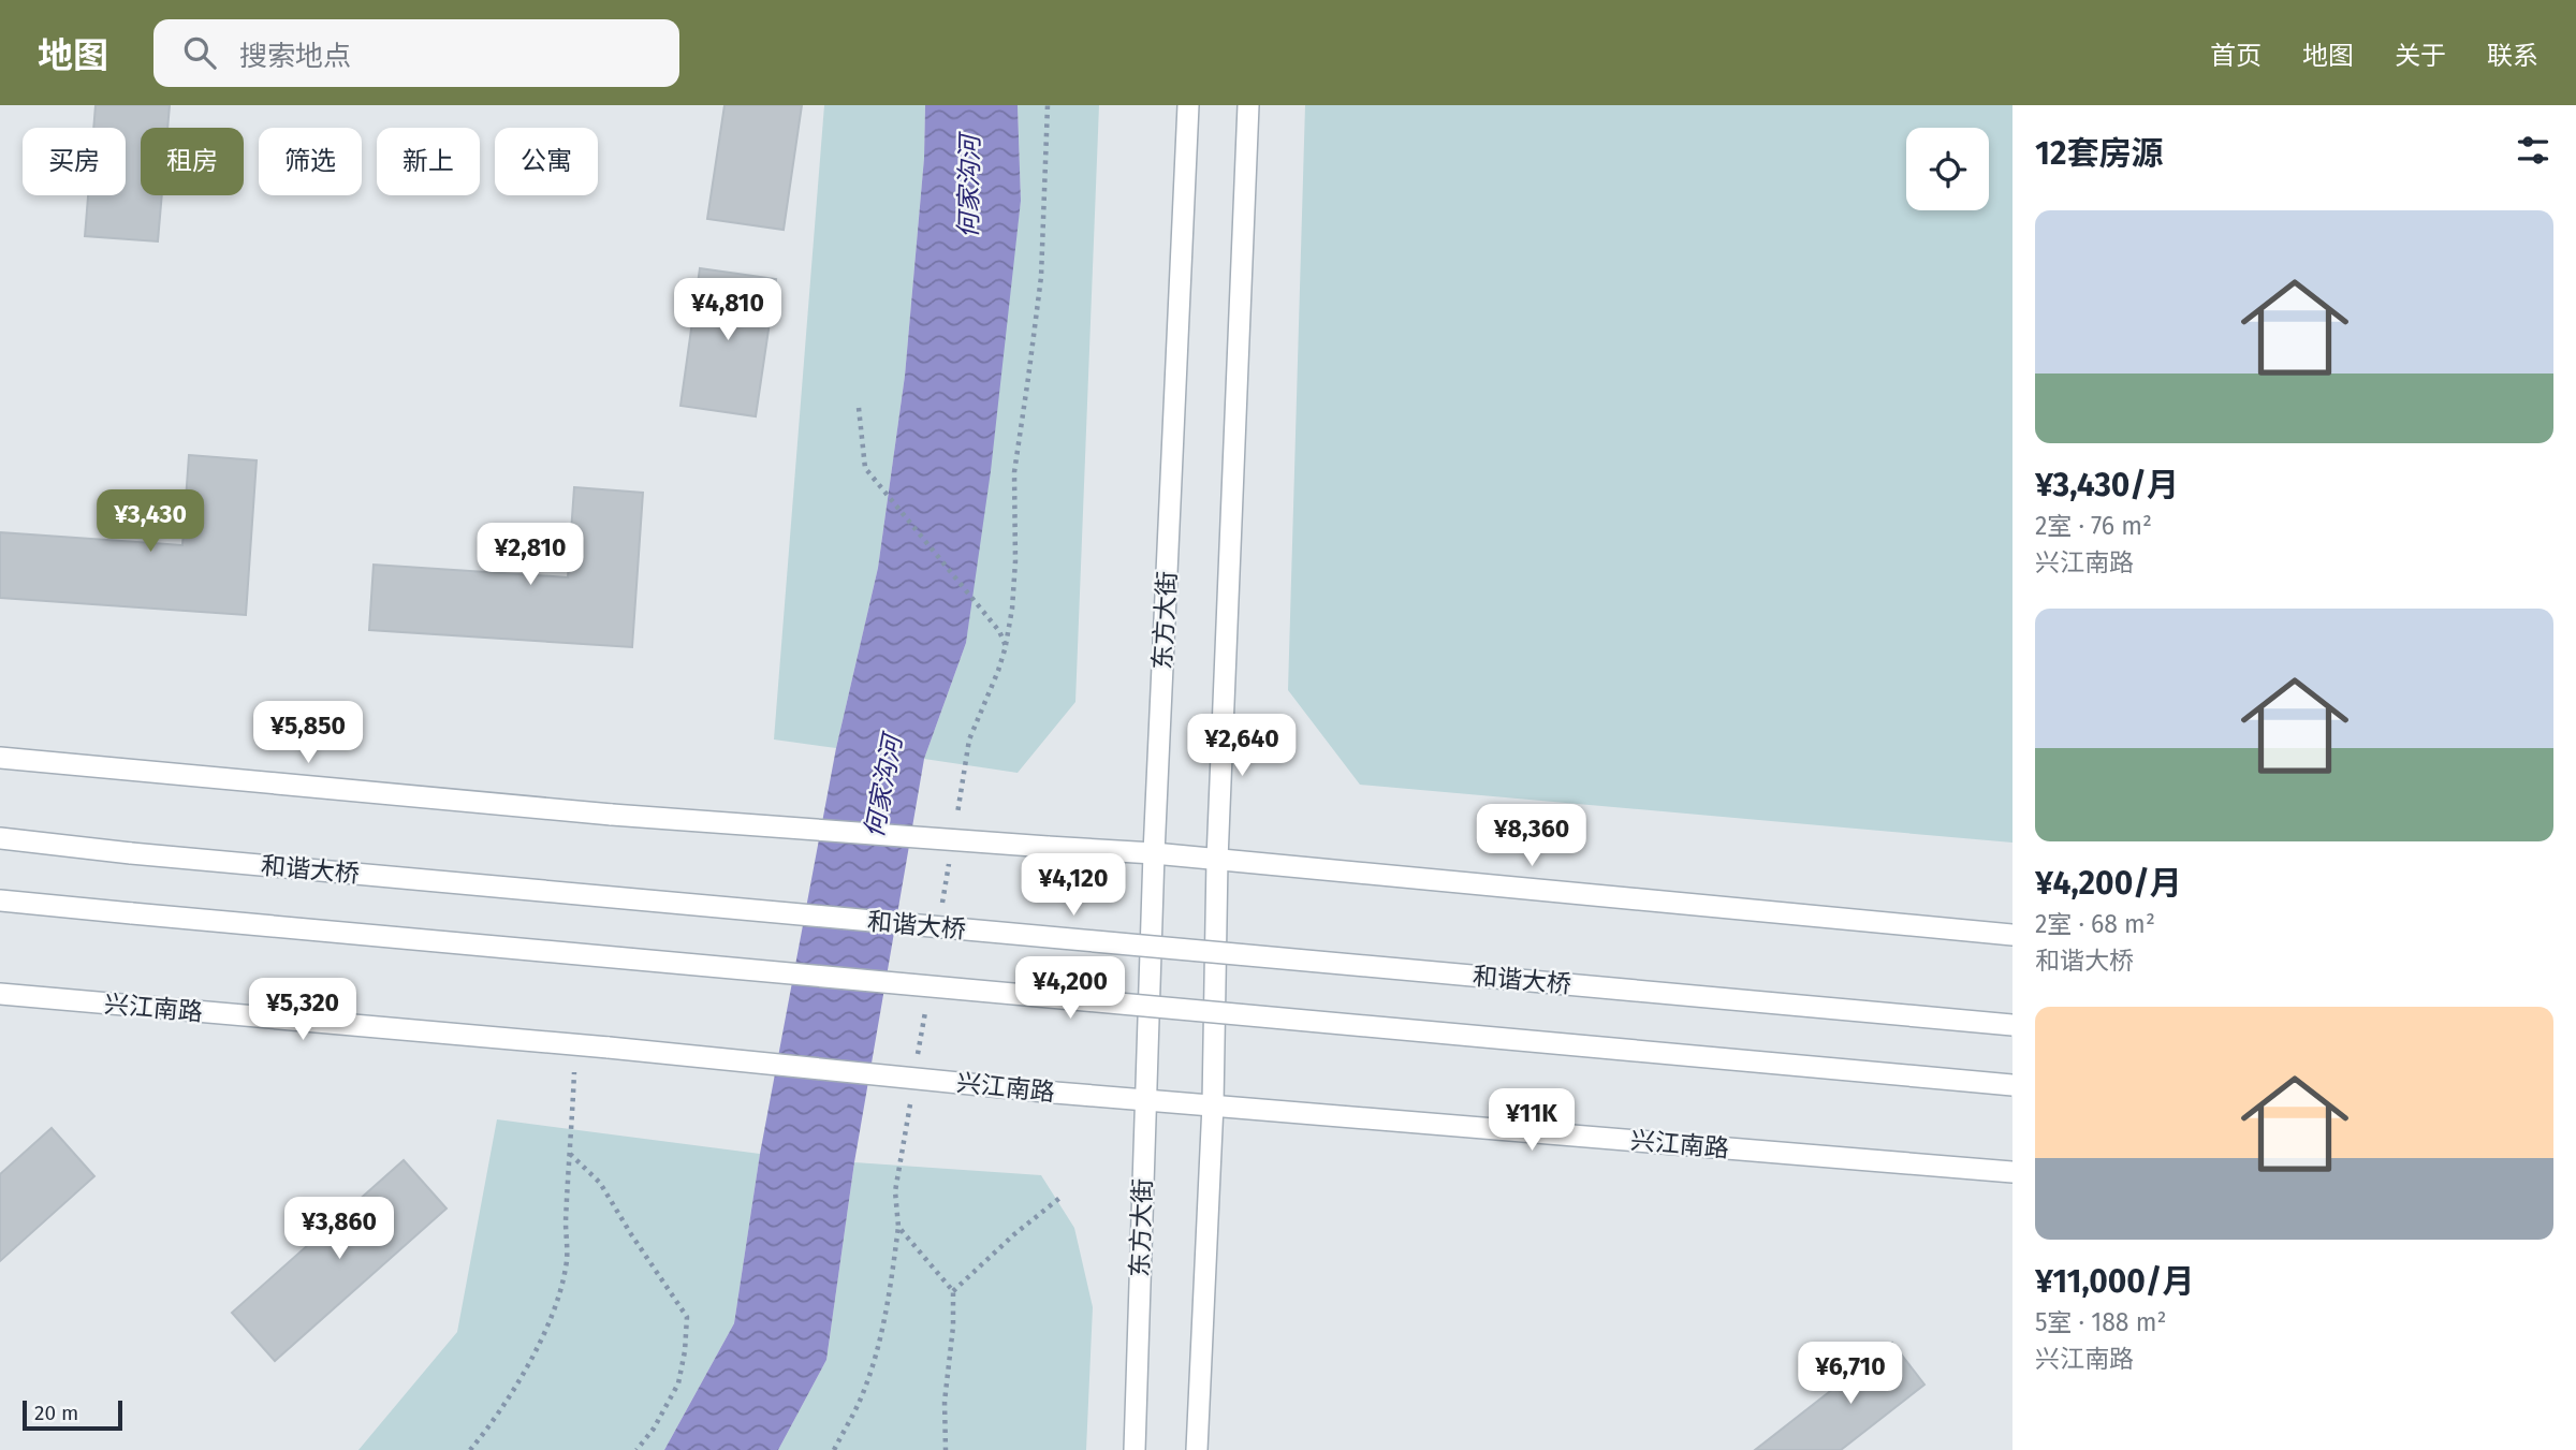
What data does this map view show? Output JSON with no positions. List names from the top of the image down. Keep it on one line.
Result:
{"streets":{"main road":["东方大街","和谐大桥","兴江南路"]},"crossings":[["东方大街","兴江南路"]],"water":["何家沟河"],"scale_bar":"20 m","page":{"header":"地图","search":"搜索地点","nav":["首页","地图","关于","联系"],"heading":"12套房源","chip":["买房","租房","筛选","新上","公寓"],"list":[{"name":"¥3,430/月","note":"2室 · 76 m² · 兴江南路"},{"name":"¥4,200/月","note":"2室 · 68 m² · 和谐大桥"},{"name":"¥11,000/月","note":"5室 · 188 m² · 兴江南路"}],"price":["¥4,810","¥3,430","¥2,810","¥5,850","¥2,640","¥8,360","¥4,120","¥4,200","¥5,320","¥11K","¥3,860","¥6,710"],"scale":"20 m"}}
